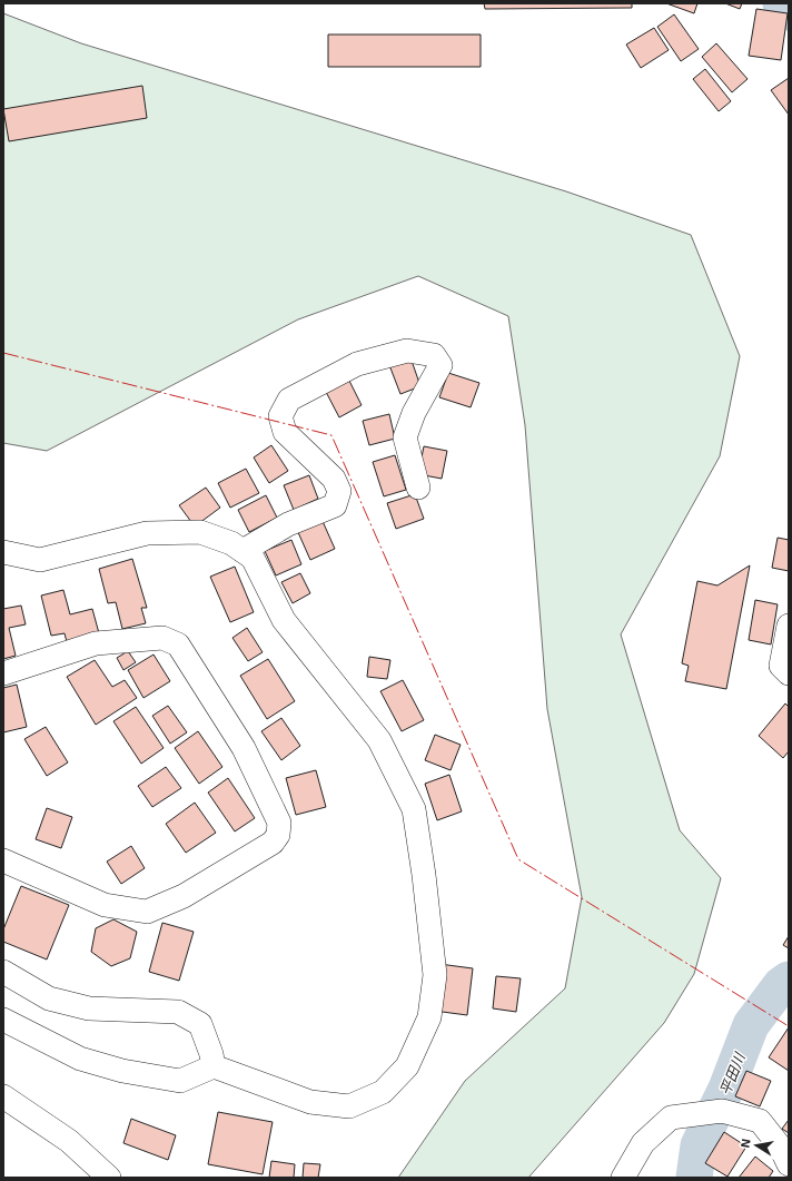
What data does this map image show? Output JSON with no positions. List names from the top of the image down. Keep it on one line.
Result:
{"water":["平田川"],"north":"left"}
